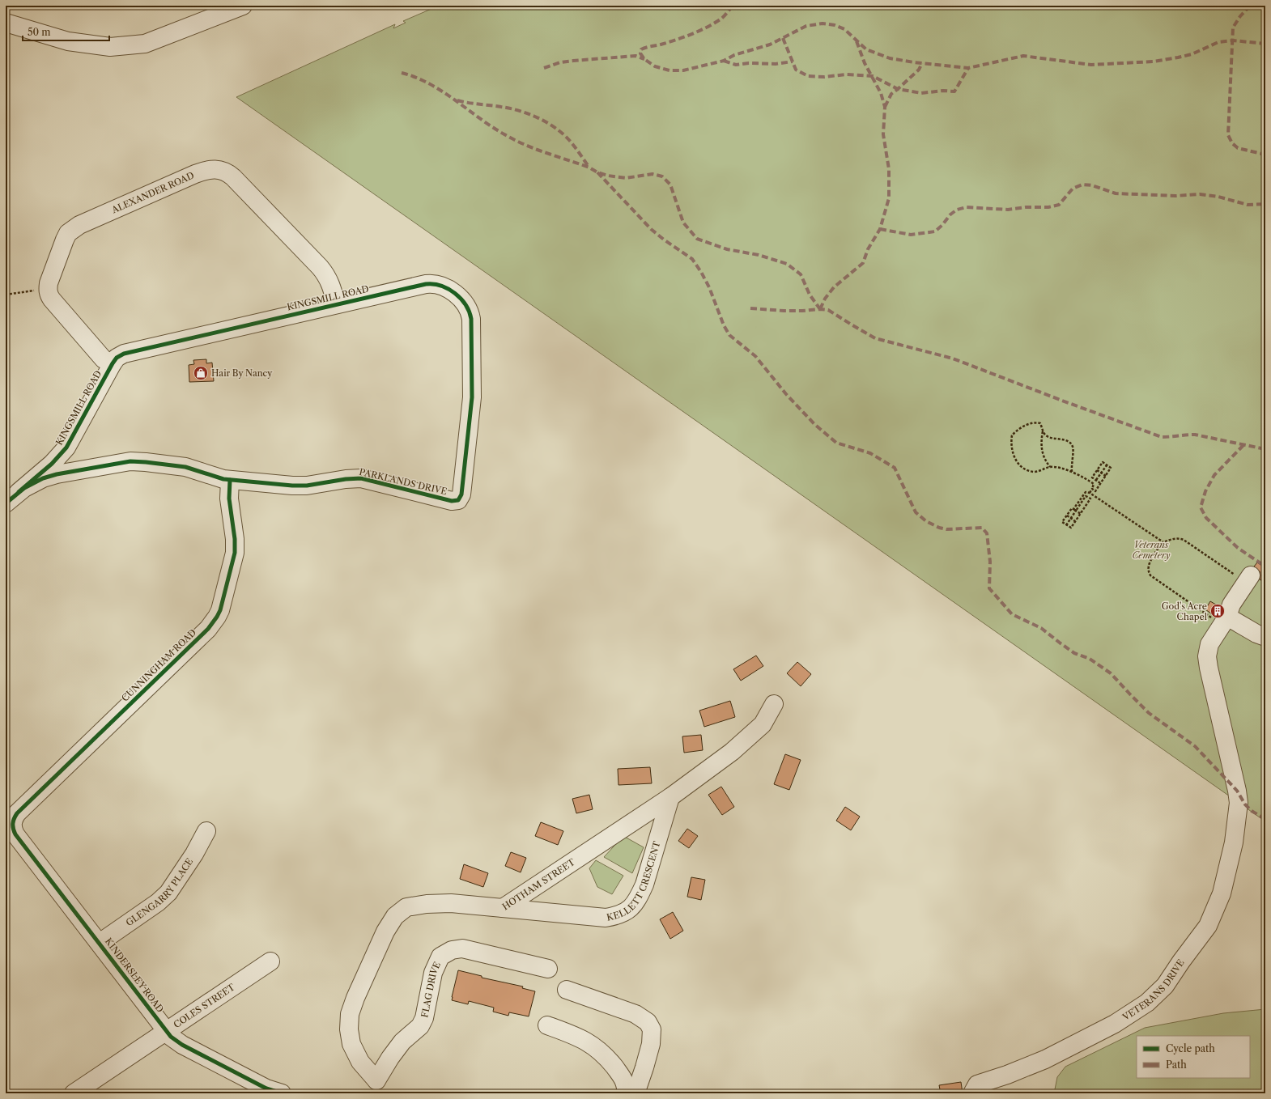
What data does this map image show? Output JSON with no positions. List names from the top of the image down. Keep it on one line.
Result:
{"streets":{"street":["ALEXANDER ROAD","KINGSMILL ROAD","PARKLANDS DRIVE","CUNNINGHAM ROAD","KELLETT CRESCENT","HOTHAM STREET","GLENGARRY PLACE","KINDERSLEY ROAD","VETERANS DRIVE","FLAG DRIVE","COLES STREET"]},"crossings":[["ALEXANDER ROAD","KINGSMILL ROAD"],["KINGSMILL ROAD","PARKLANDS DRIVE"],["PARKLANDS DRIVE","CUNNINGHAM ROAD"],["CUNNINGHAM ROAD","KINDERSLEY ROAD"],["KELLETT CRESCENT","HOTHAM STREET"],["HOTHAM STREET","FLAG DRIVE"],["GLENGARRY PLACE","KINDERSLEY ROAD"],["KINDERSLEY ROAD","COLES STREET"]],"parks":["Veterans Cemetery"],"places":{"shop":["Hair By Nancy"],"building":["God's Acre Chapel"]},"legend":["Cycle path","Path"],"scale_bar":"50 m"}
